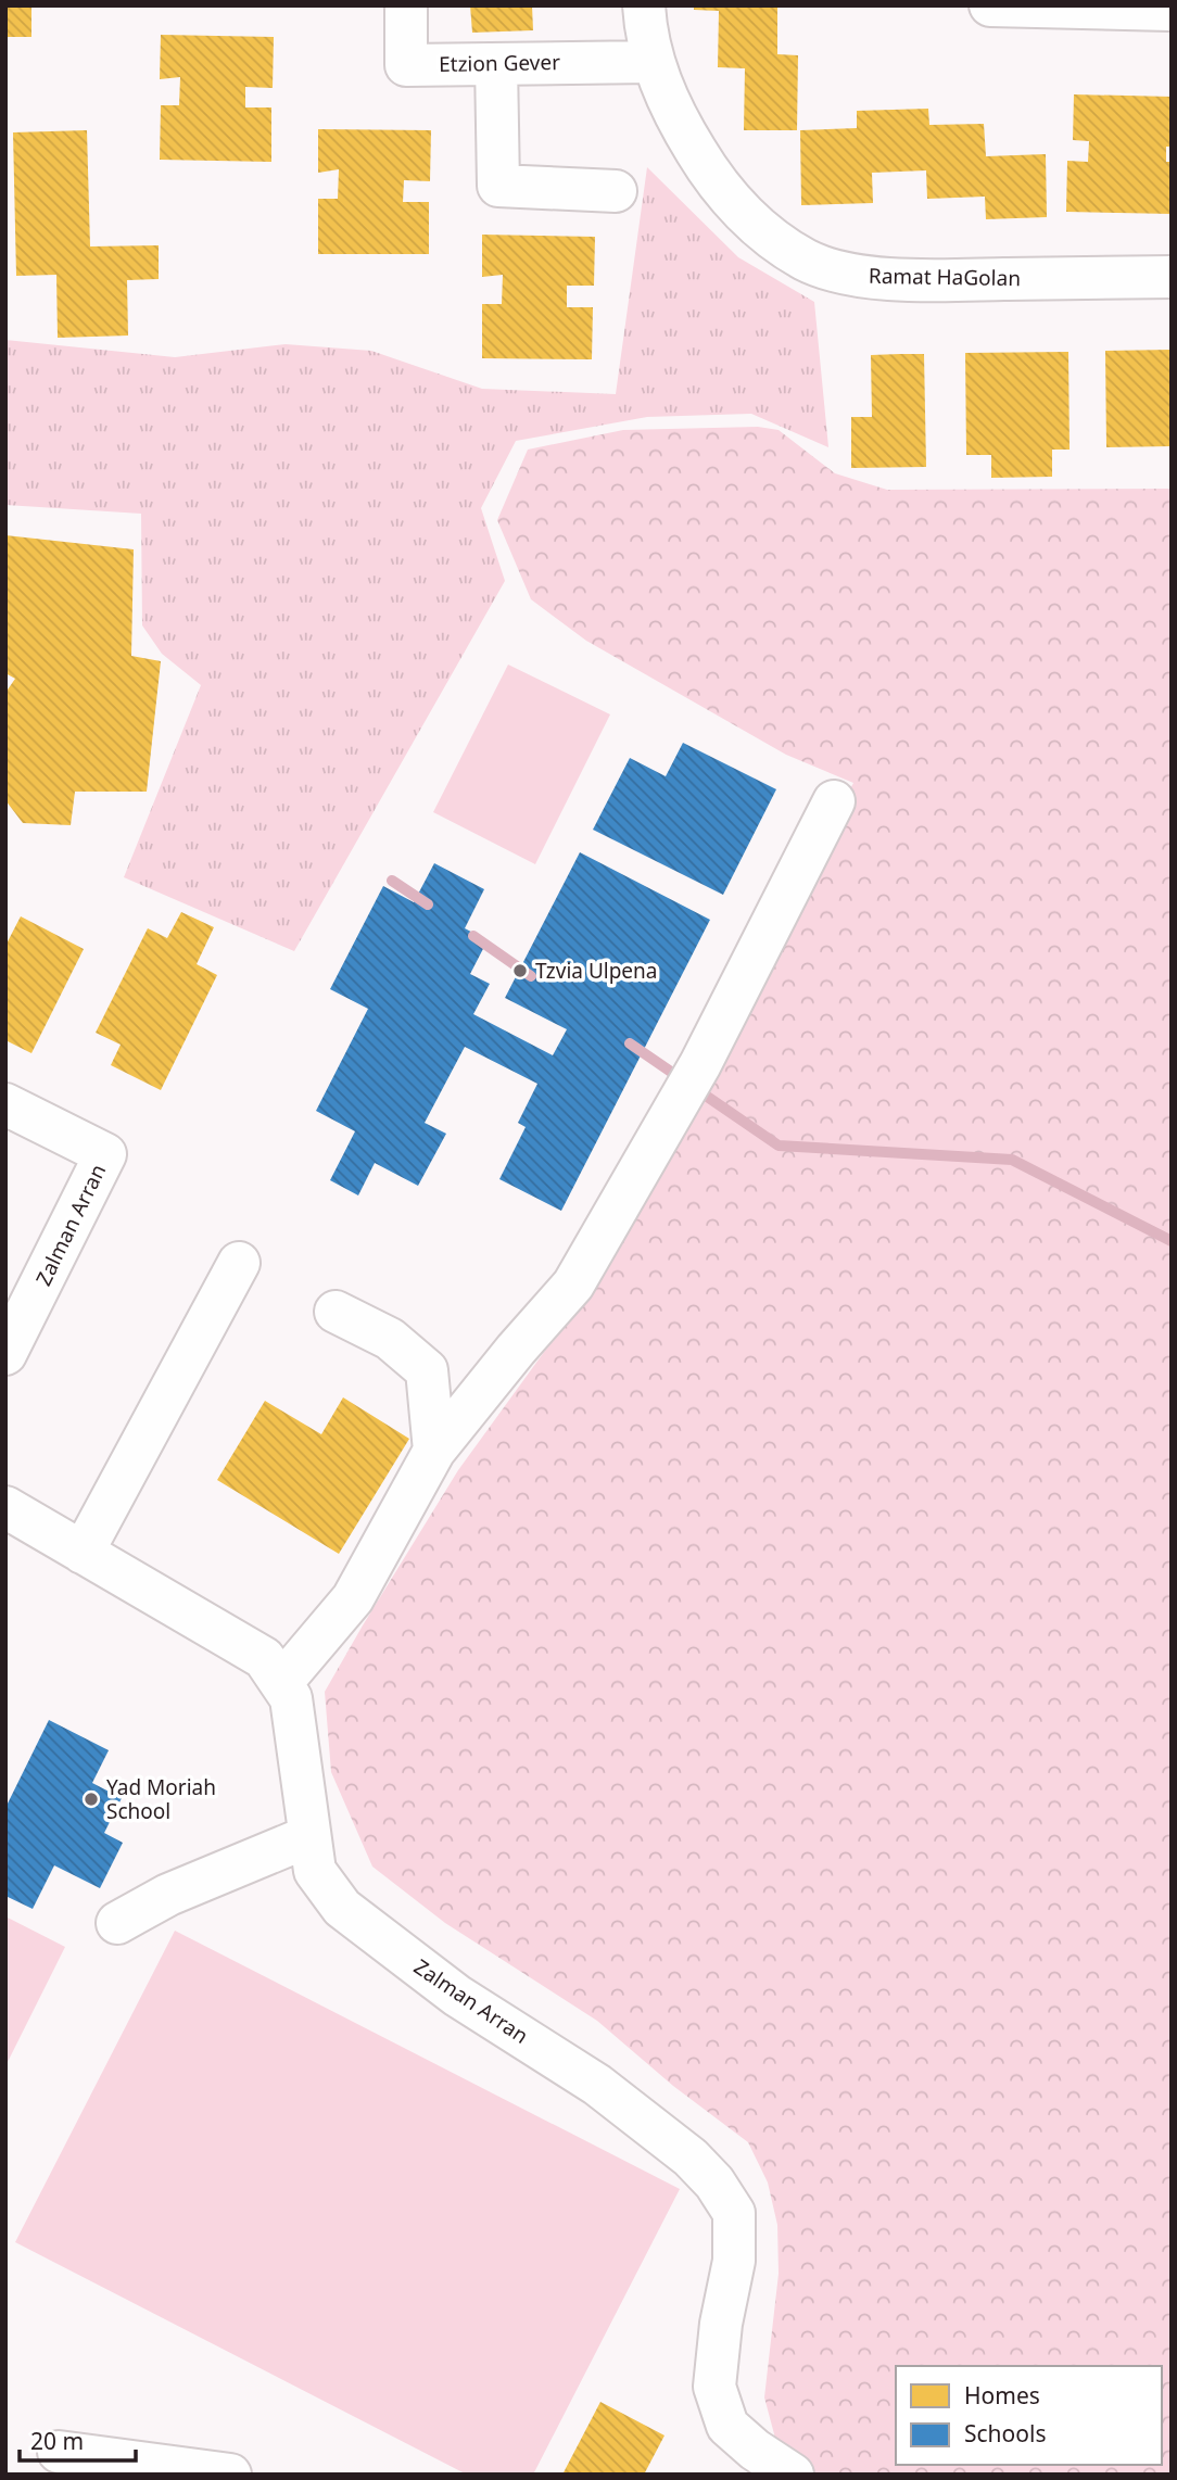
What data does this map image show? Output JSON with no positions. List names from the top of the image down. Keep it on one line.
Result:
{"streets":{"street":["Etzion Gever","Ramat HaGolan","Zalman Arran"]},"crossings":[["Etzion Gever","Ramat HaGolan"]],"places":["Tzvia Ulpena","Yad Moriah School"],"legend":["Homes","Schools"],"scale_bar":"20 m"}
